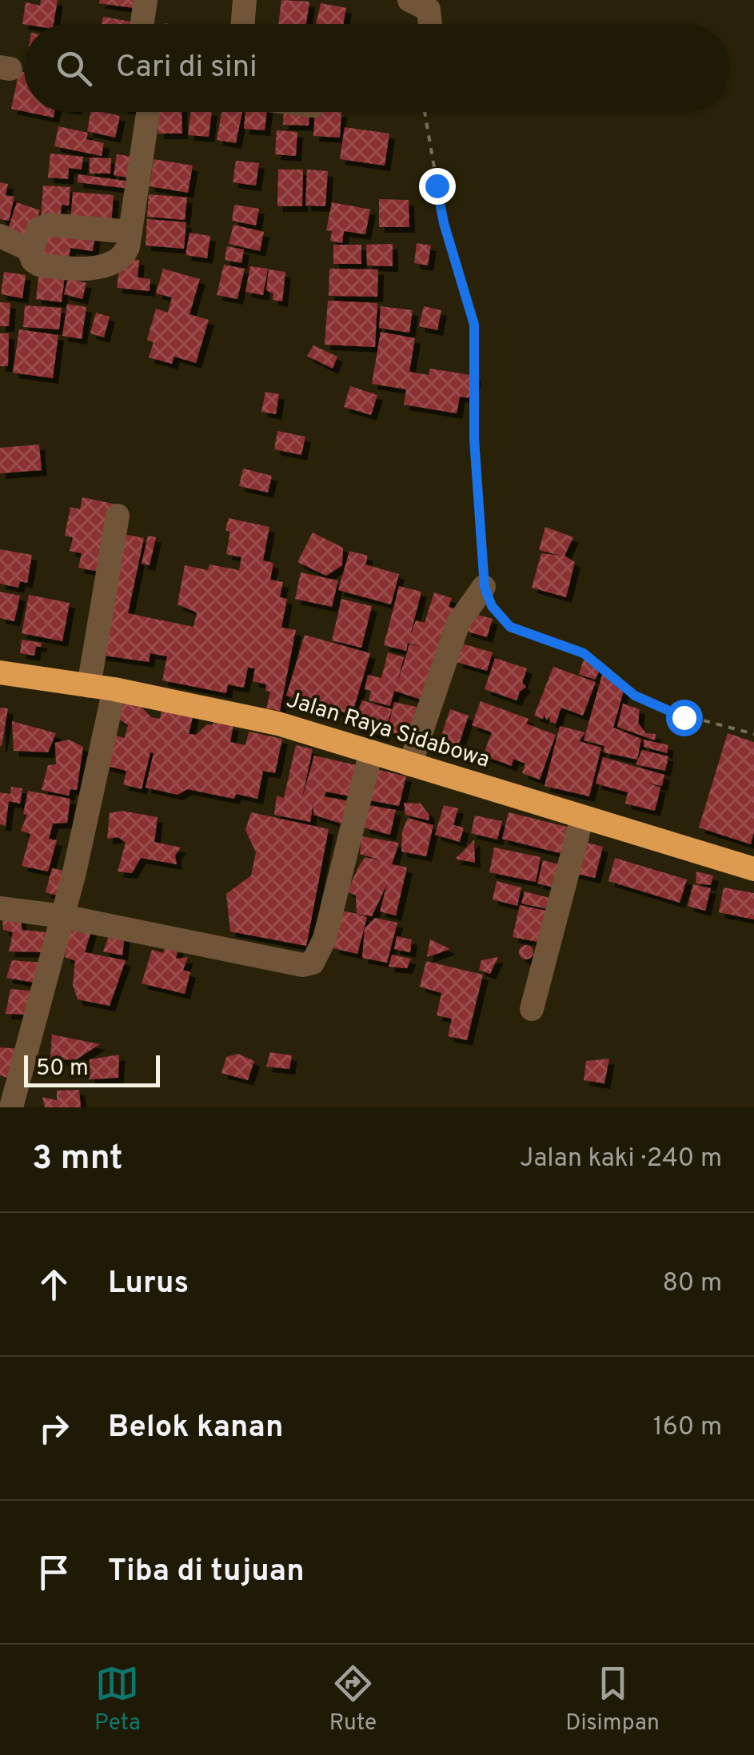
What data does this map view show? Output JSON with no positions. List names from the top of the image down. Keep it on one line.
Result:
{"streets":{"highway":["Jalan Raya Sidabowa"]},"scale_bar":"50 m","page":{"search":"Cari di sini","scale":"50 m","heading":["3 mnt","Jalan kaki · 240 m"],"list":[["Lurus","80 m"],["Belok kanan","160 m"],"Tiba di tujuan"],"nav":["Peta","Rute","Disimpan"]}}
